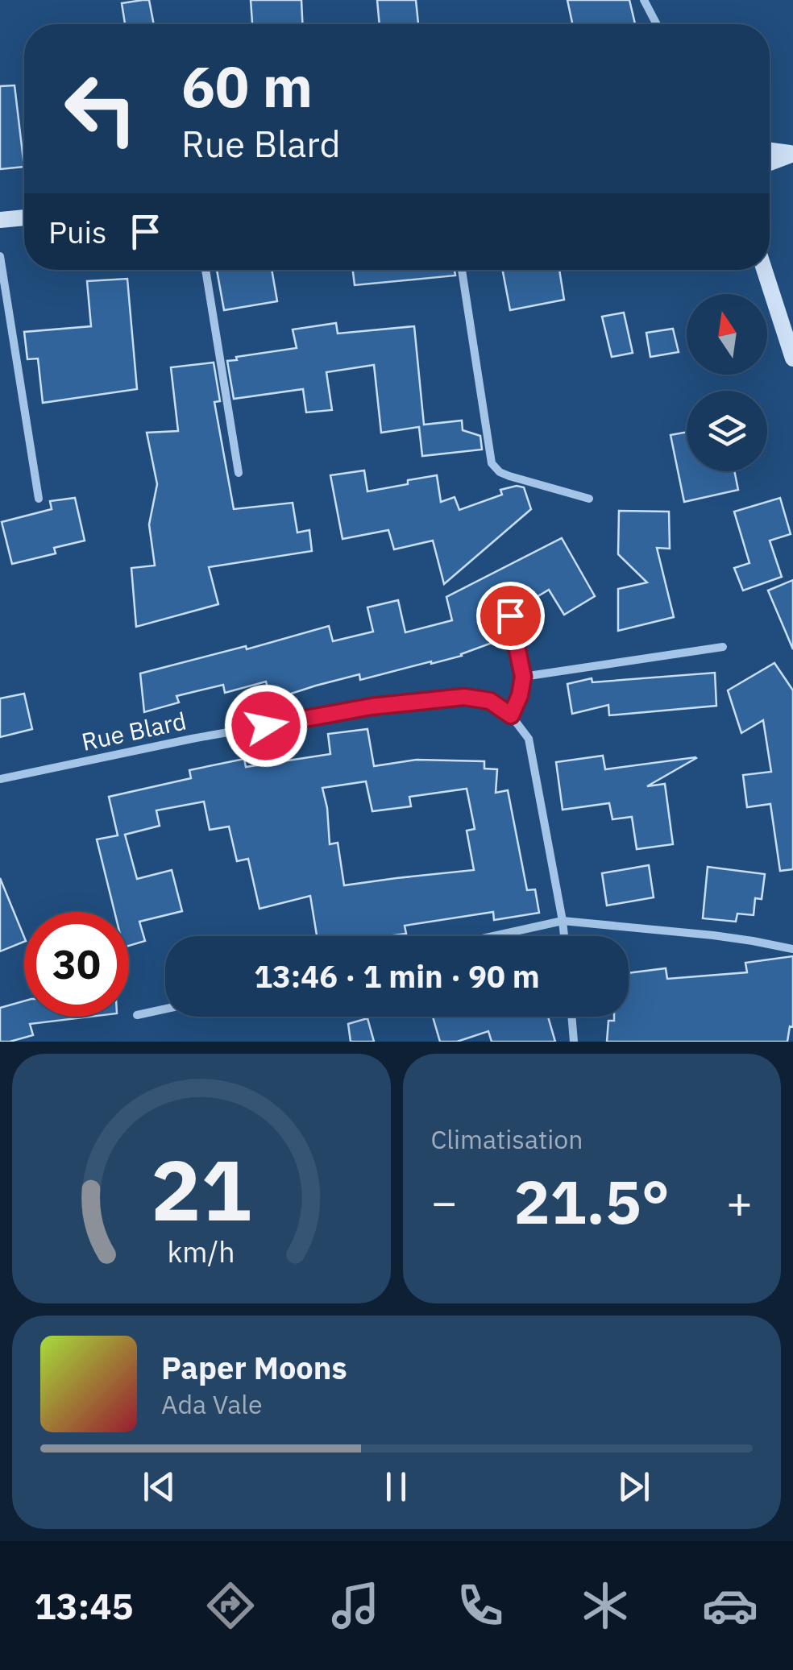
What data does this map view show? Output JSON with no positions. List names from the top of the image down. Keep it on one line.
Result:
{"streets":{"street":["Rue Blard"]},"north":"top","page":{"turn":["60 m","Rue Blard"],"then":"Puis","limit":"30","trip":"13:46 · 1 min · 90 m","tile":"Climatisation","heat":["−","21.5°","+"],"song":["Paper Moons","Ada Vale"],"tabs":"13:45","gauge":["21","km/h"]}}
